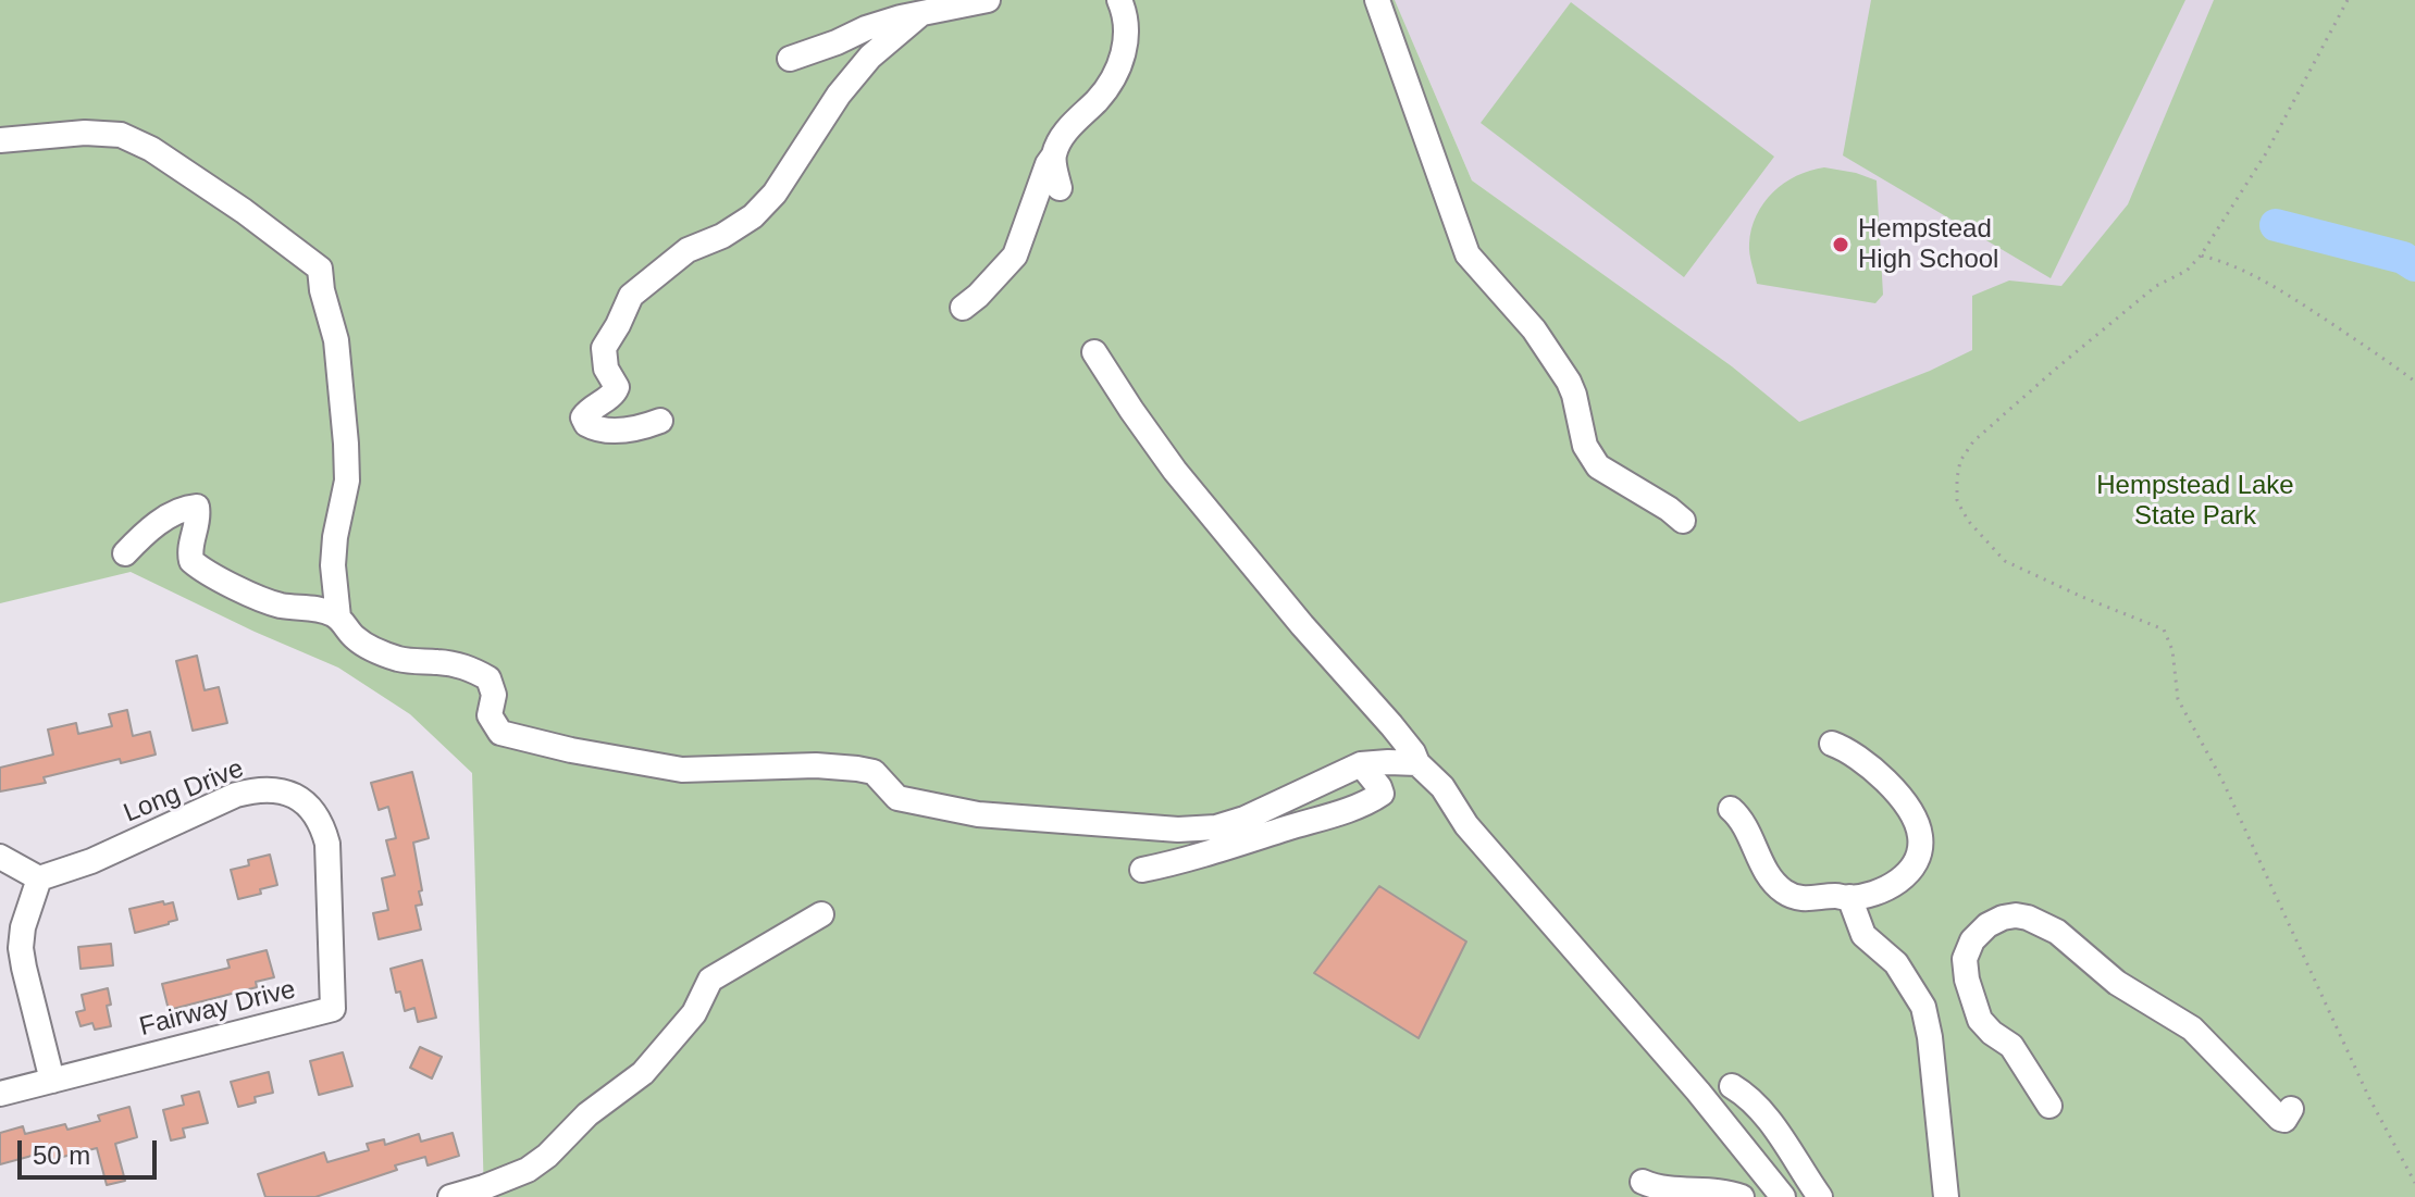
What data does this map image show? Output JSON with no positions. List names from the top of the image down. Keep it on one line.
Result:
{"streets":{"street":["Long Drive","Fairway Drive"]},"crossings":[["Long Drive","Fairway Drive"]],"parks":["Hempstead Lake State Park"],"places":["Hempstead High School"],"scale_bar":"50 m"}
